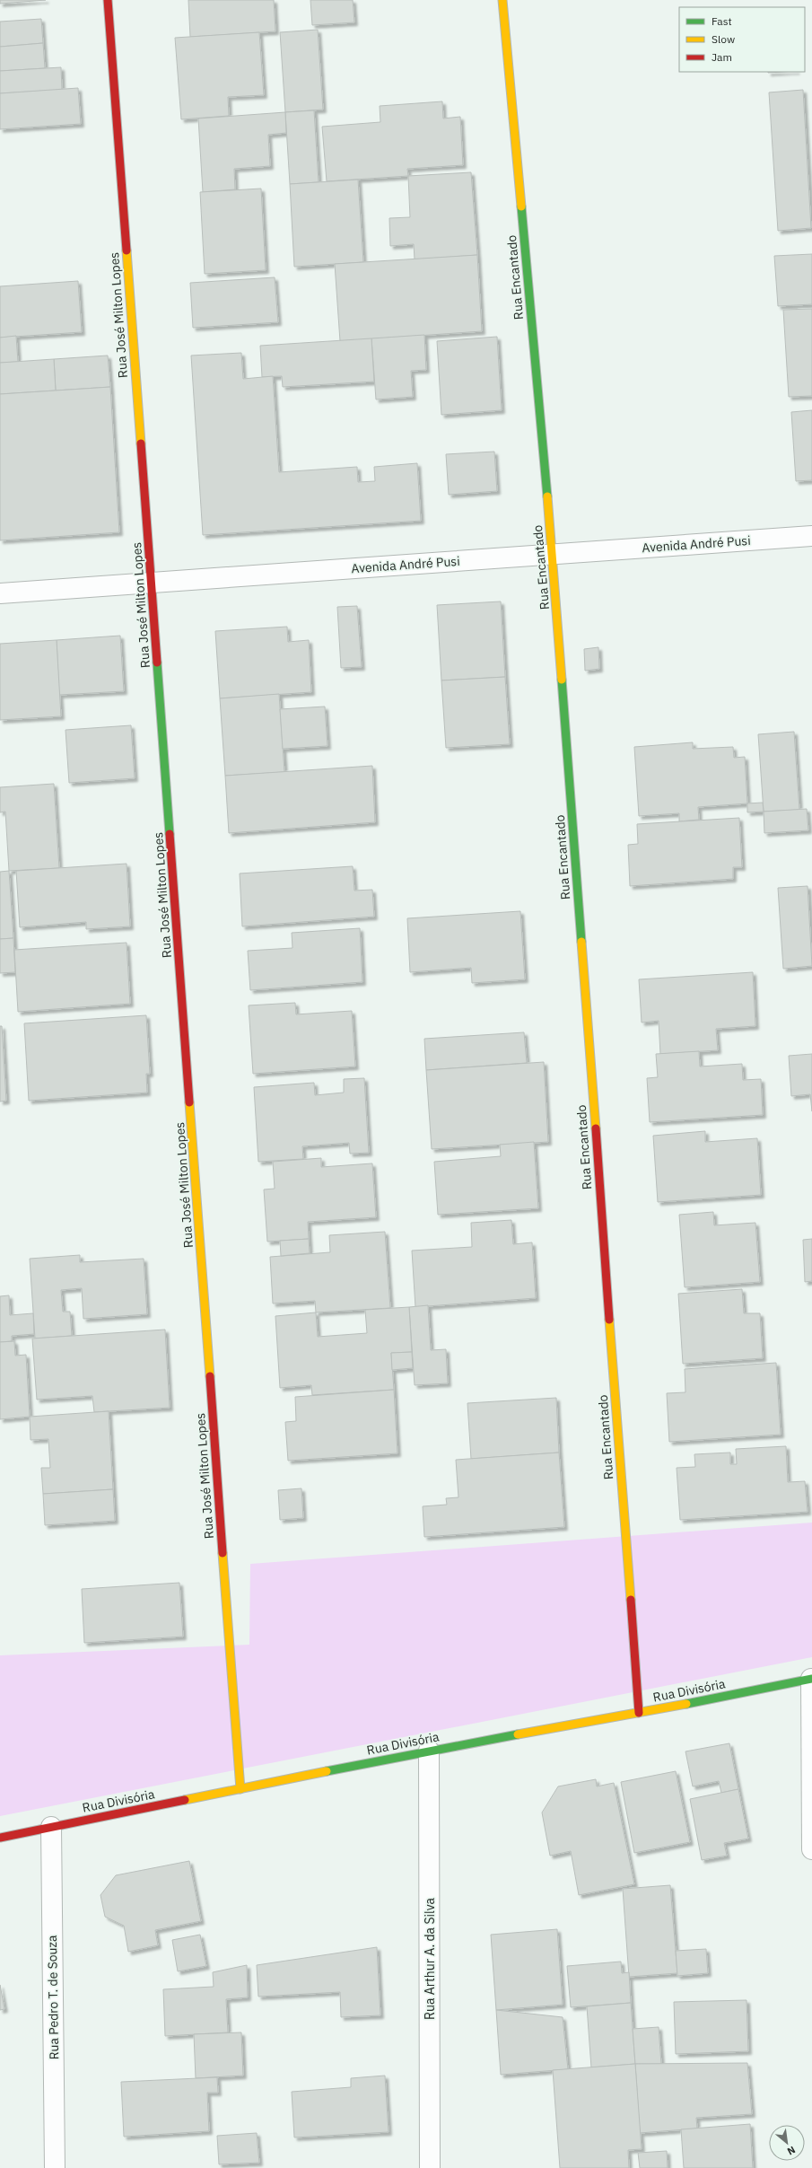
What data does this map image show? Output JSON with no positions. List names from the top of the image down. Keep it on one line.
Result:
{"streets":{"street":["Rua Encantado","Rua José Milton Lopes","Avenida André Pusi","Rua Divisória","Rua Arthur A. da Silva","Rua Pedro T. de Souza"]},"crossings":[["Rua Encantado","Avenida André Pusi"],["Rua Encantado","Rua Divisória"],["Rua José Milton Lopes","Avenida André Pusi"],["Rua José Milton Lopes","Rua Divisória"],["Rua Divisória","Rua Arthur A. da Silva"],["Rua Divisória","Rua Pedro T. de Souza"]],"legend":["Fast","Slow","Jam"],"north":"bottom right"}
